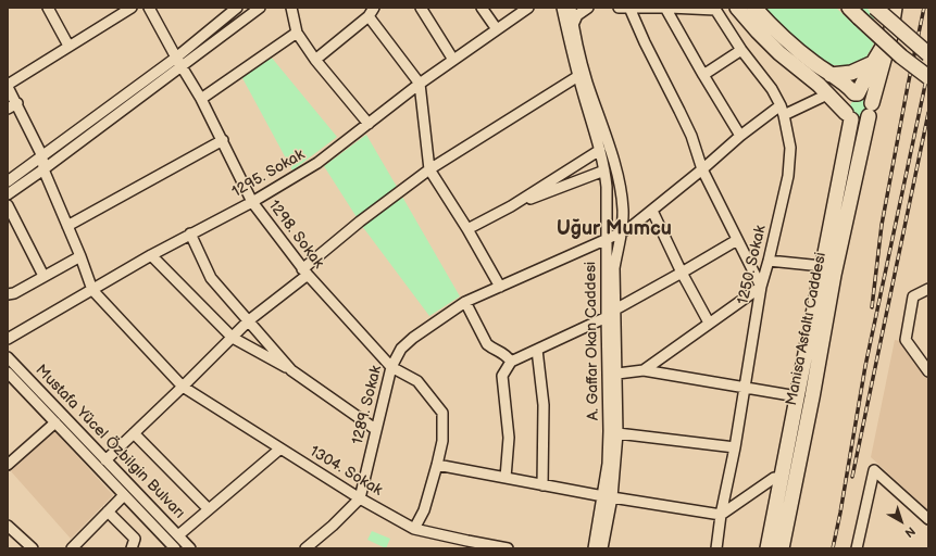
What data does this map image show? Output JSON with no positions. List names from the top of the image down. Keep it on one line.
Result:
{"streets":{"highway":["Manisa Asfaltı Caddesi"],"street":["1295. Sokak","1298. Sokak","1250. Sokak","A. Gaffar Okan Caddesi","1289. Sokak","Mustafa Yücel Özbilgin Bulvarı","1304. Sokak"]},"crossings":[["1295. Sokak","1298. Sokak"],["1295. Sokak","1304. Sokak"],["1298. Sokak","1289. Sokak"],["1298. Sokak","1304. Sokak"],["A. Gaffar Okan Caddesi","1289. Sokak"],["1289. Sokak","1304. Sokak"]],"districts":["Uğur Mumcu"],"north":"bottom right"}
